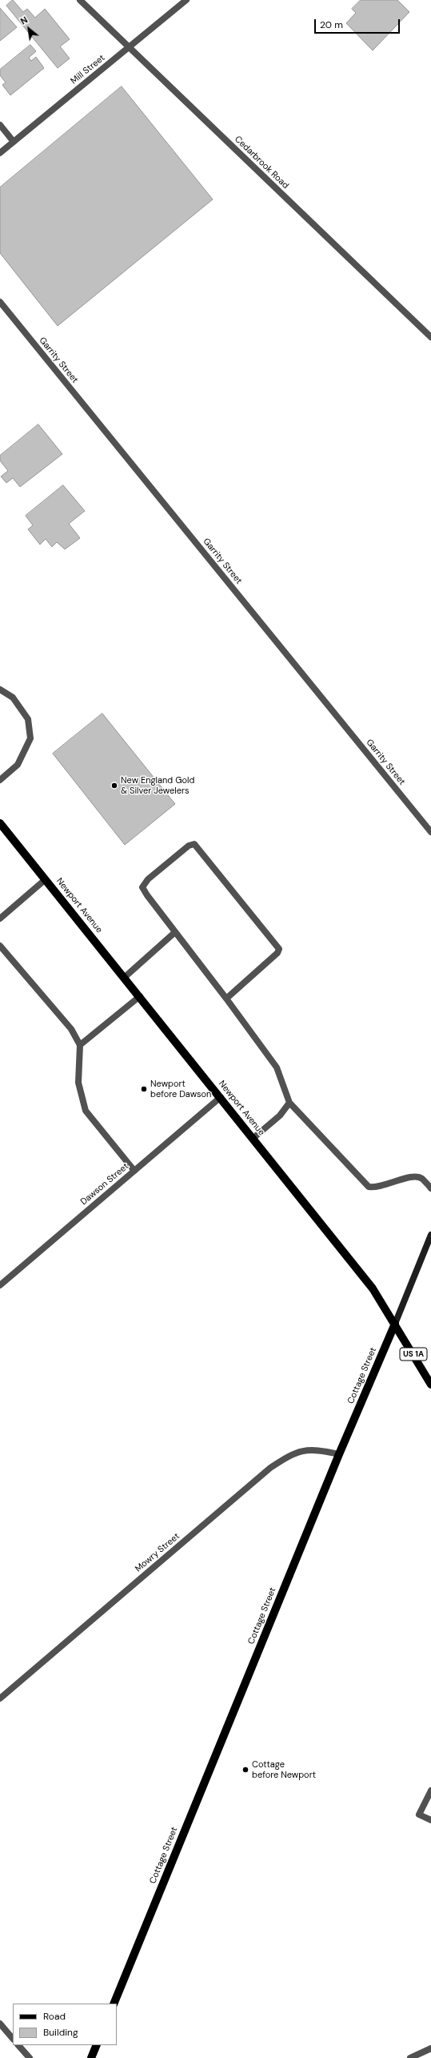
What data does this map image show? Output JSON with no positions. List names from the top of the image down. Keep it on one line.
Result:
{"streets":{"main road":["Newport Avenue","US 1A","Cottage Street"],"street":["Mill Street","Cedarbrook Road","Garrity Street","Dawson Street","Mowry Street"]},"crossings":[["Mill Street","Cedarbrook Road"],["Newport Avenue","Dawson Street"],["Newport Avenue","Cottage Street"],["Cottage Street","Mowry Street"]],"places":["New England Gold & Silver Jewelers","Newport before Dawson","Cottage before Newport"],"legend":["Road","Building"],"scale_bar":"20 m","north":"top left"}
